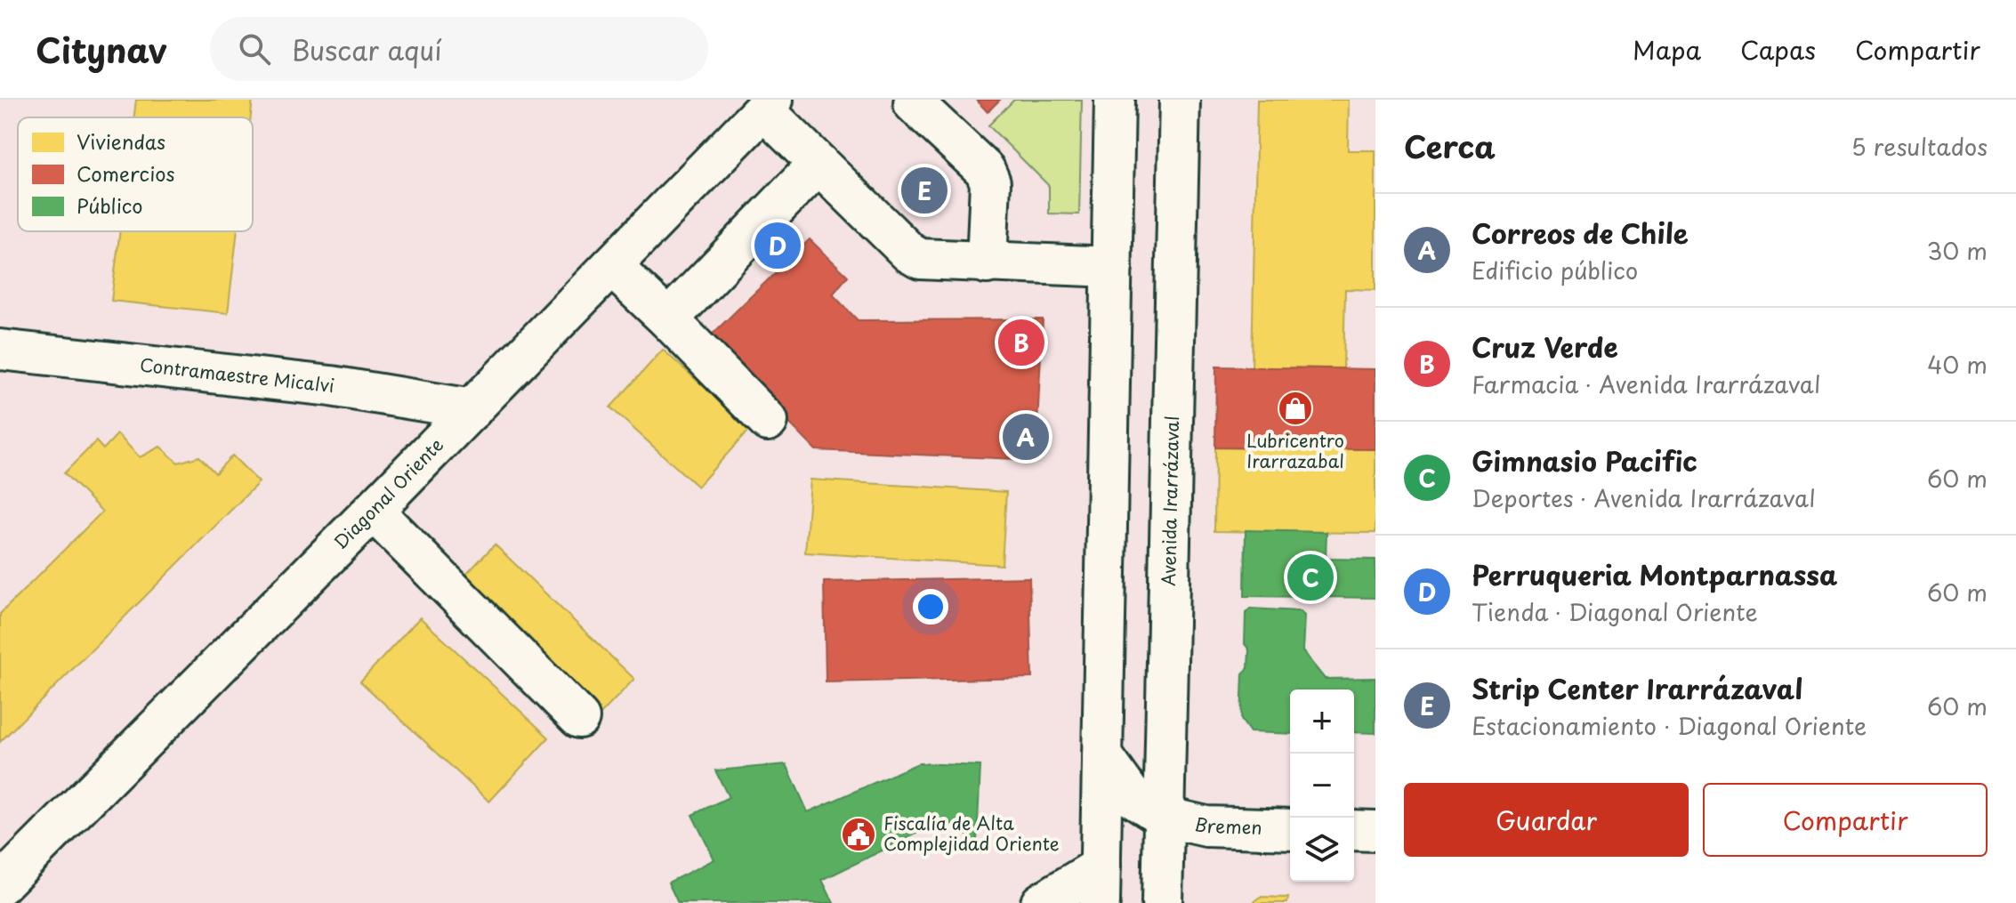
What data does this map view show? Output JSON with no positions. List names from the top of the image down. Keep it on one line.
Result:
{"streets":{"main road":["Contramaestre Micalvi","Diagonal Oriente","Avenida Irarrázaval","Bremen"]},"crossings":[["Contramaestre Micalvi","Diagonal Oriente"],["Avenida Irarrázaval","Bremen"]],"places":{"shop":["Lubricentro Irarrazabal"],"public building":["Fiscalía de Alta Complejidad Oriente"]},"legend":["Viviendas","Comercios","Público"],"page":{"header":"Citynav","search":"Buscar aquí","nav":["Mapa","Capas","Compartir"],"heading":["Cerca","5 resultados"],"pins":["E","D","B","A","C"],"list":[{"mark":"A","name":"Correos de Chile","note":"Edificio público","value":"30 m"},{"mark":"B","name":"Cruz Verde","note":"Farmacia · Avenida Irarrázaval","value":"40 m"},{"mark":"C","name":"Gimnasio Pacific","note":"Deportes · Avenida Irarrázaval","value":"60 m"},{"mark":"D","name":"Perruqueria Montparnassa","note":"Tienda · Diagonal Oriente","value":"60 m"},{"mark":"E","name":"Strip Center Irarrázaval","note":"Estacionamiento · Diagonal Oriente","value":"60 m"}],"map_buttons":["+","−"],"buttons":["Guardar","Compartir"]}}
